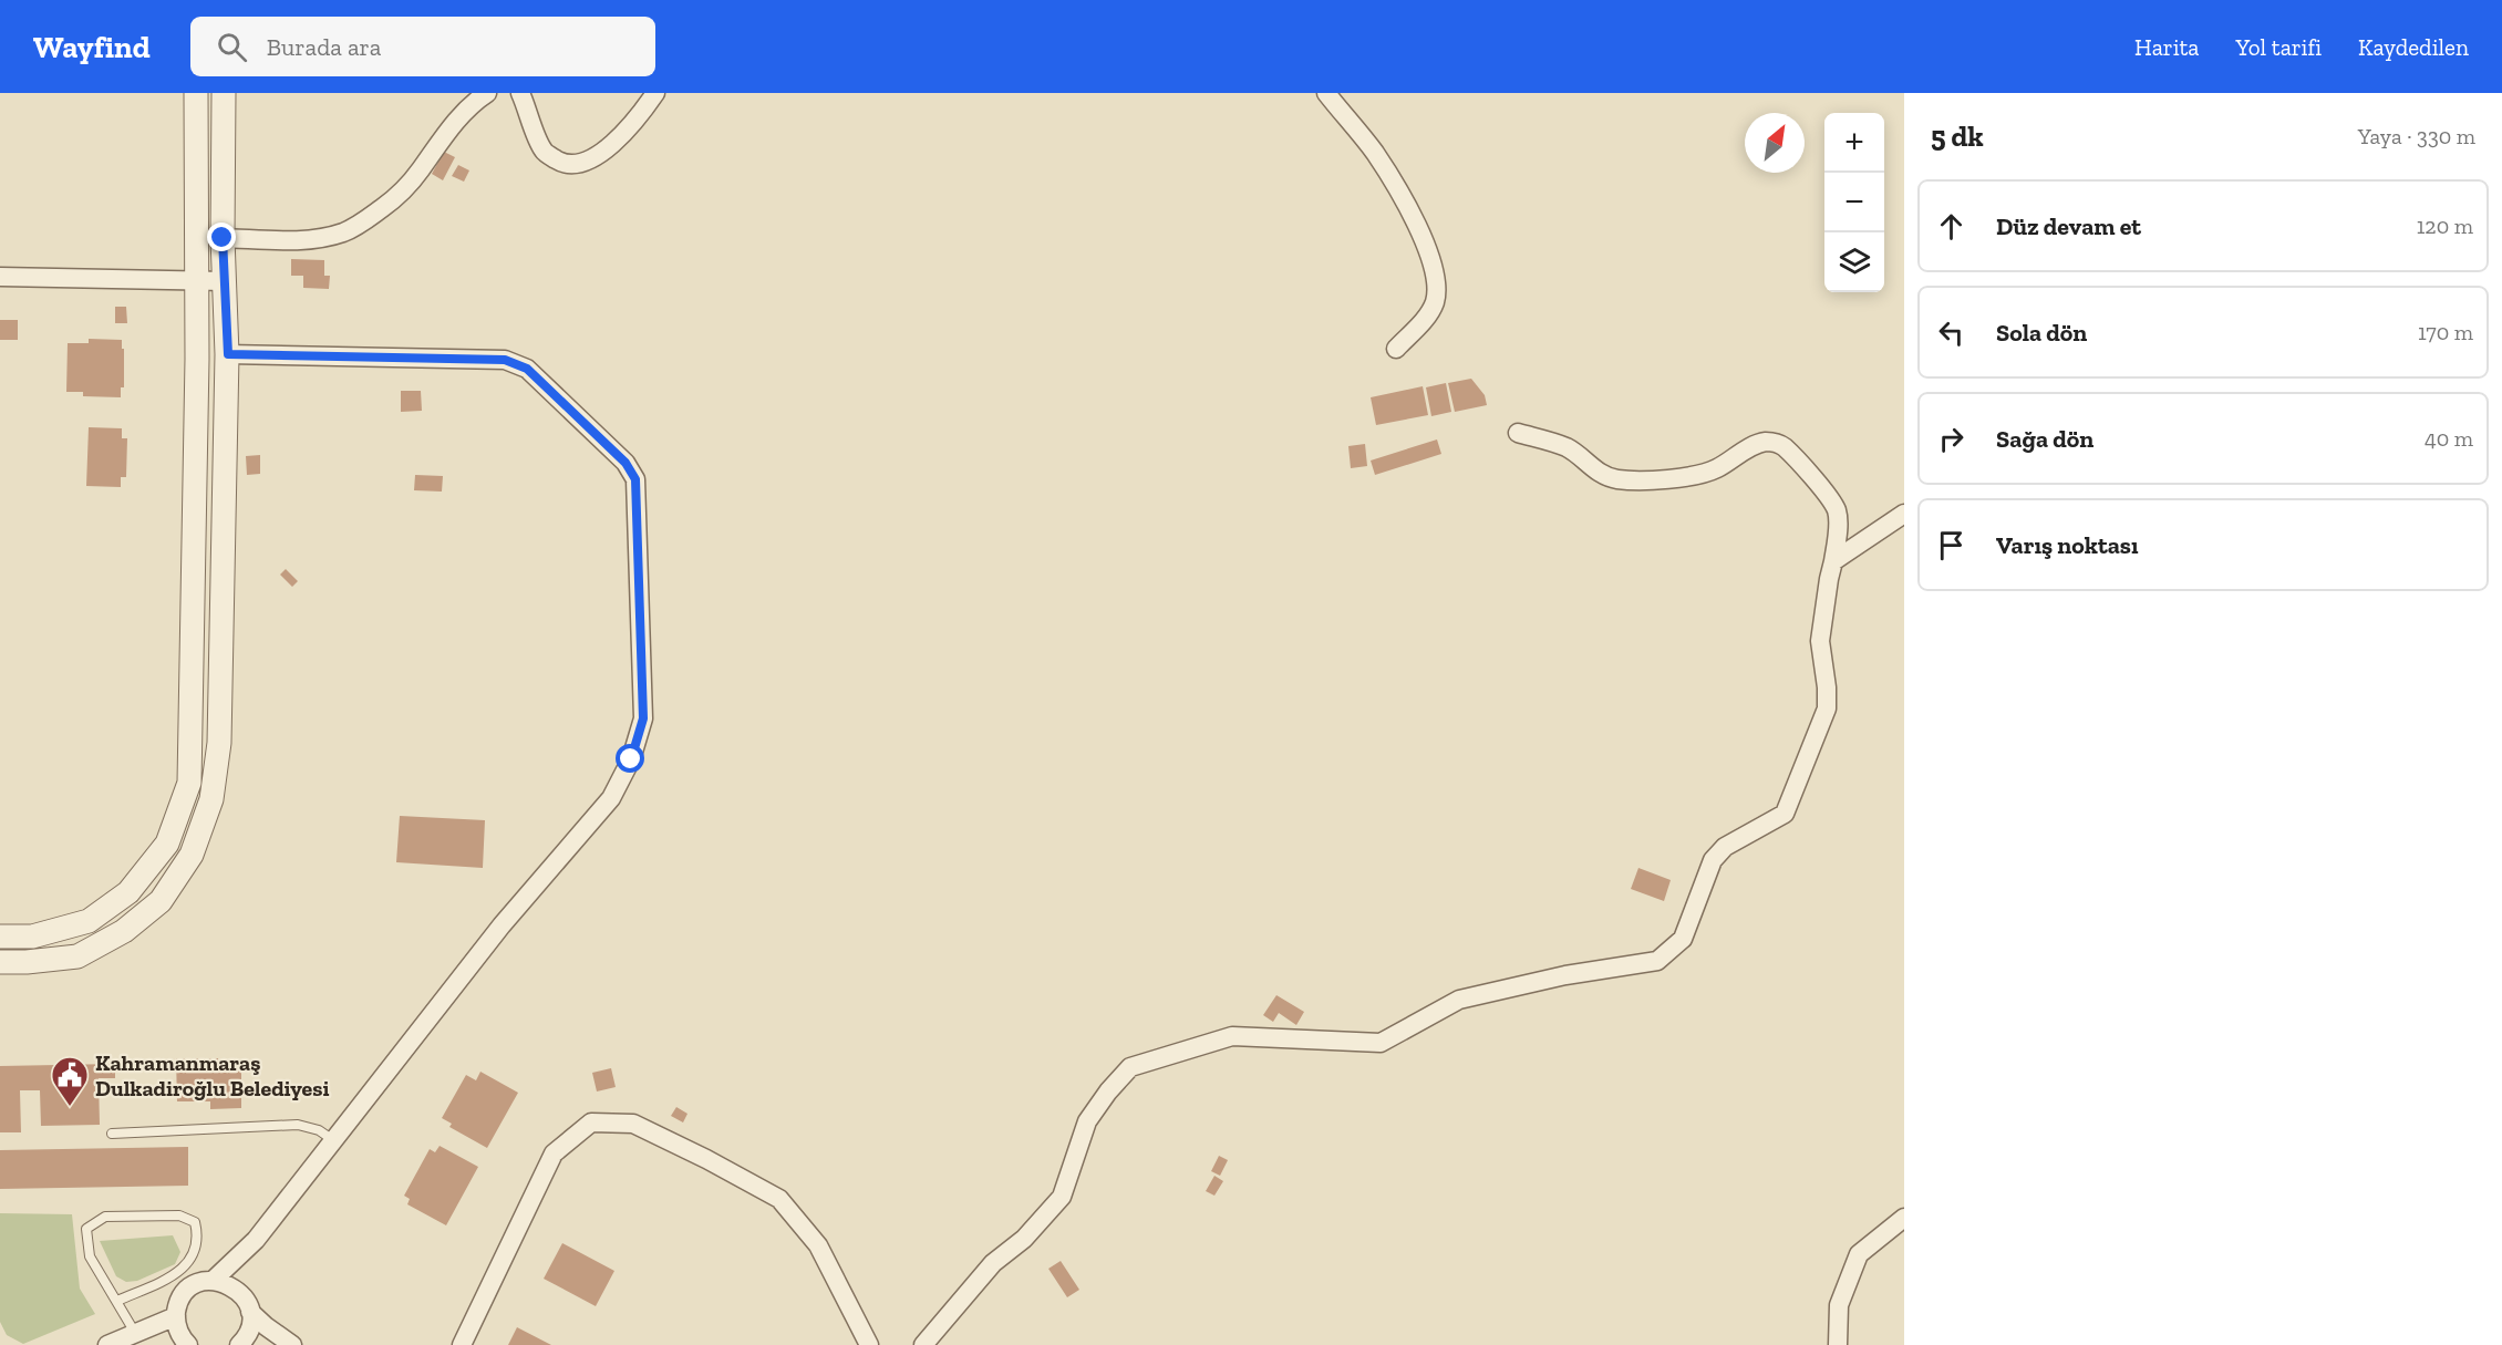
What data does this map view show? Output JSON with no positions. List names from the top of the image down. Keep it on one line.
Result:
{"places":{"public building":["Kahramanmaraş Dulkadiroğlu Belediyesi"]},"north":"top right","page":{"header":"Wayfind","search":"Burada ara","nav":["Harita","Yol tarifi","Kaydedilen"],"heading":["5 dk","Yaya · 330 m"],"map_buttons":["+","−"],"list":[["Düz devam et","120 m"],["Sola dön","170 m"],["Sağa dön","40 m"],"Varış noktası"]}}
